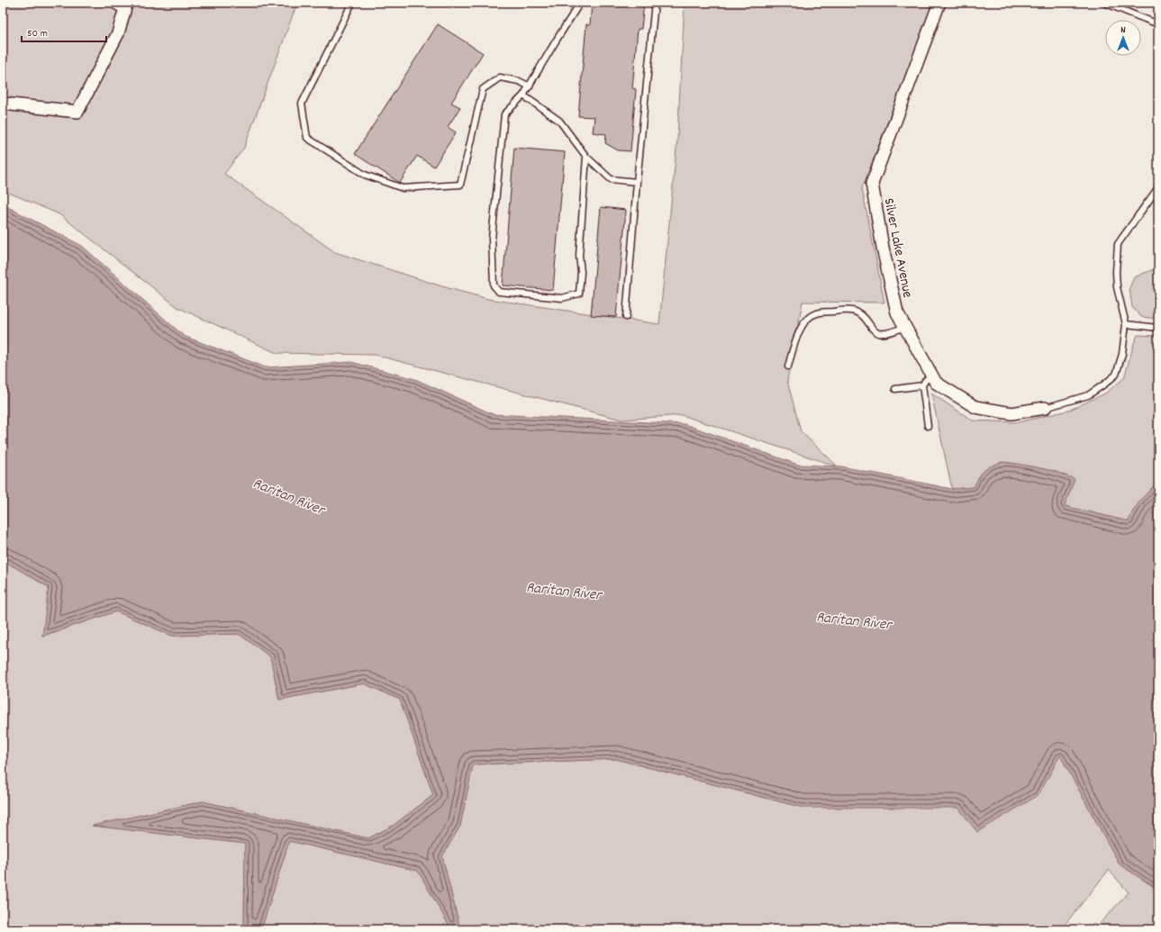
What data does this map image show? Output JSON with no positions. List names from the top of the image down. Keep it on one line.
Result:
{"streets":{"street":["Silver Lake Avenue"]},"water":["Raritan River"],"scale_bar":"50 m","north":"top"}
